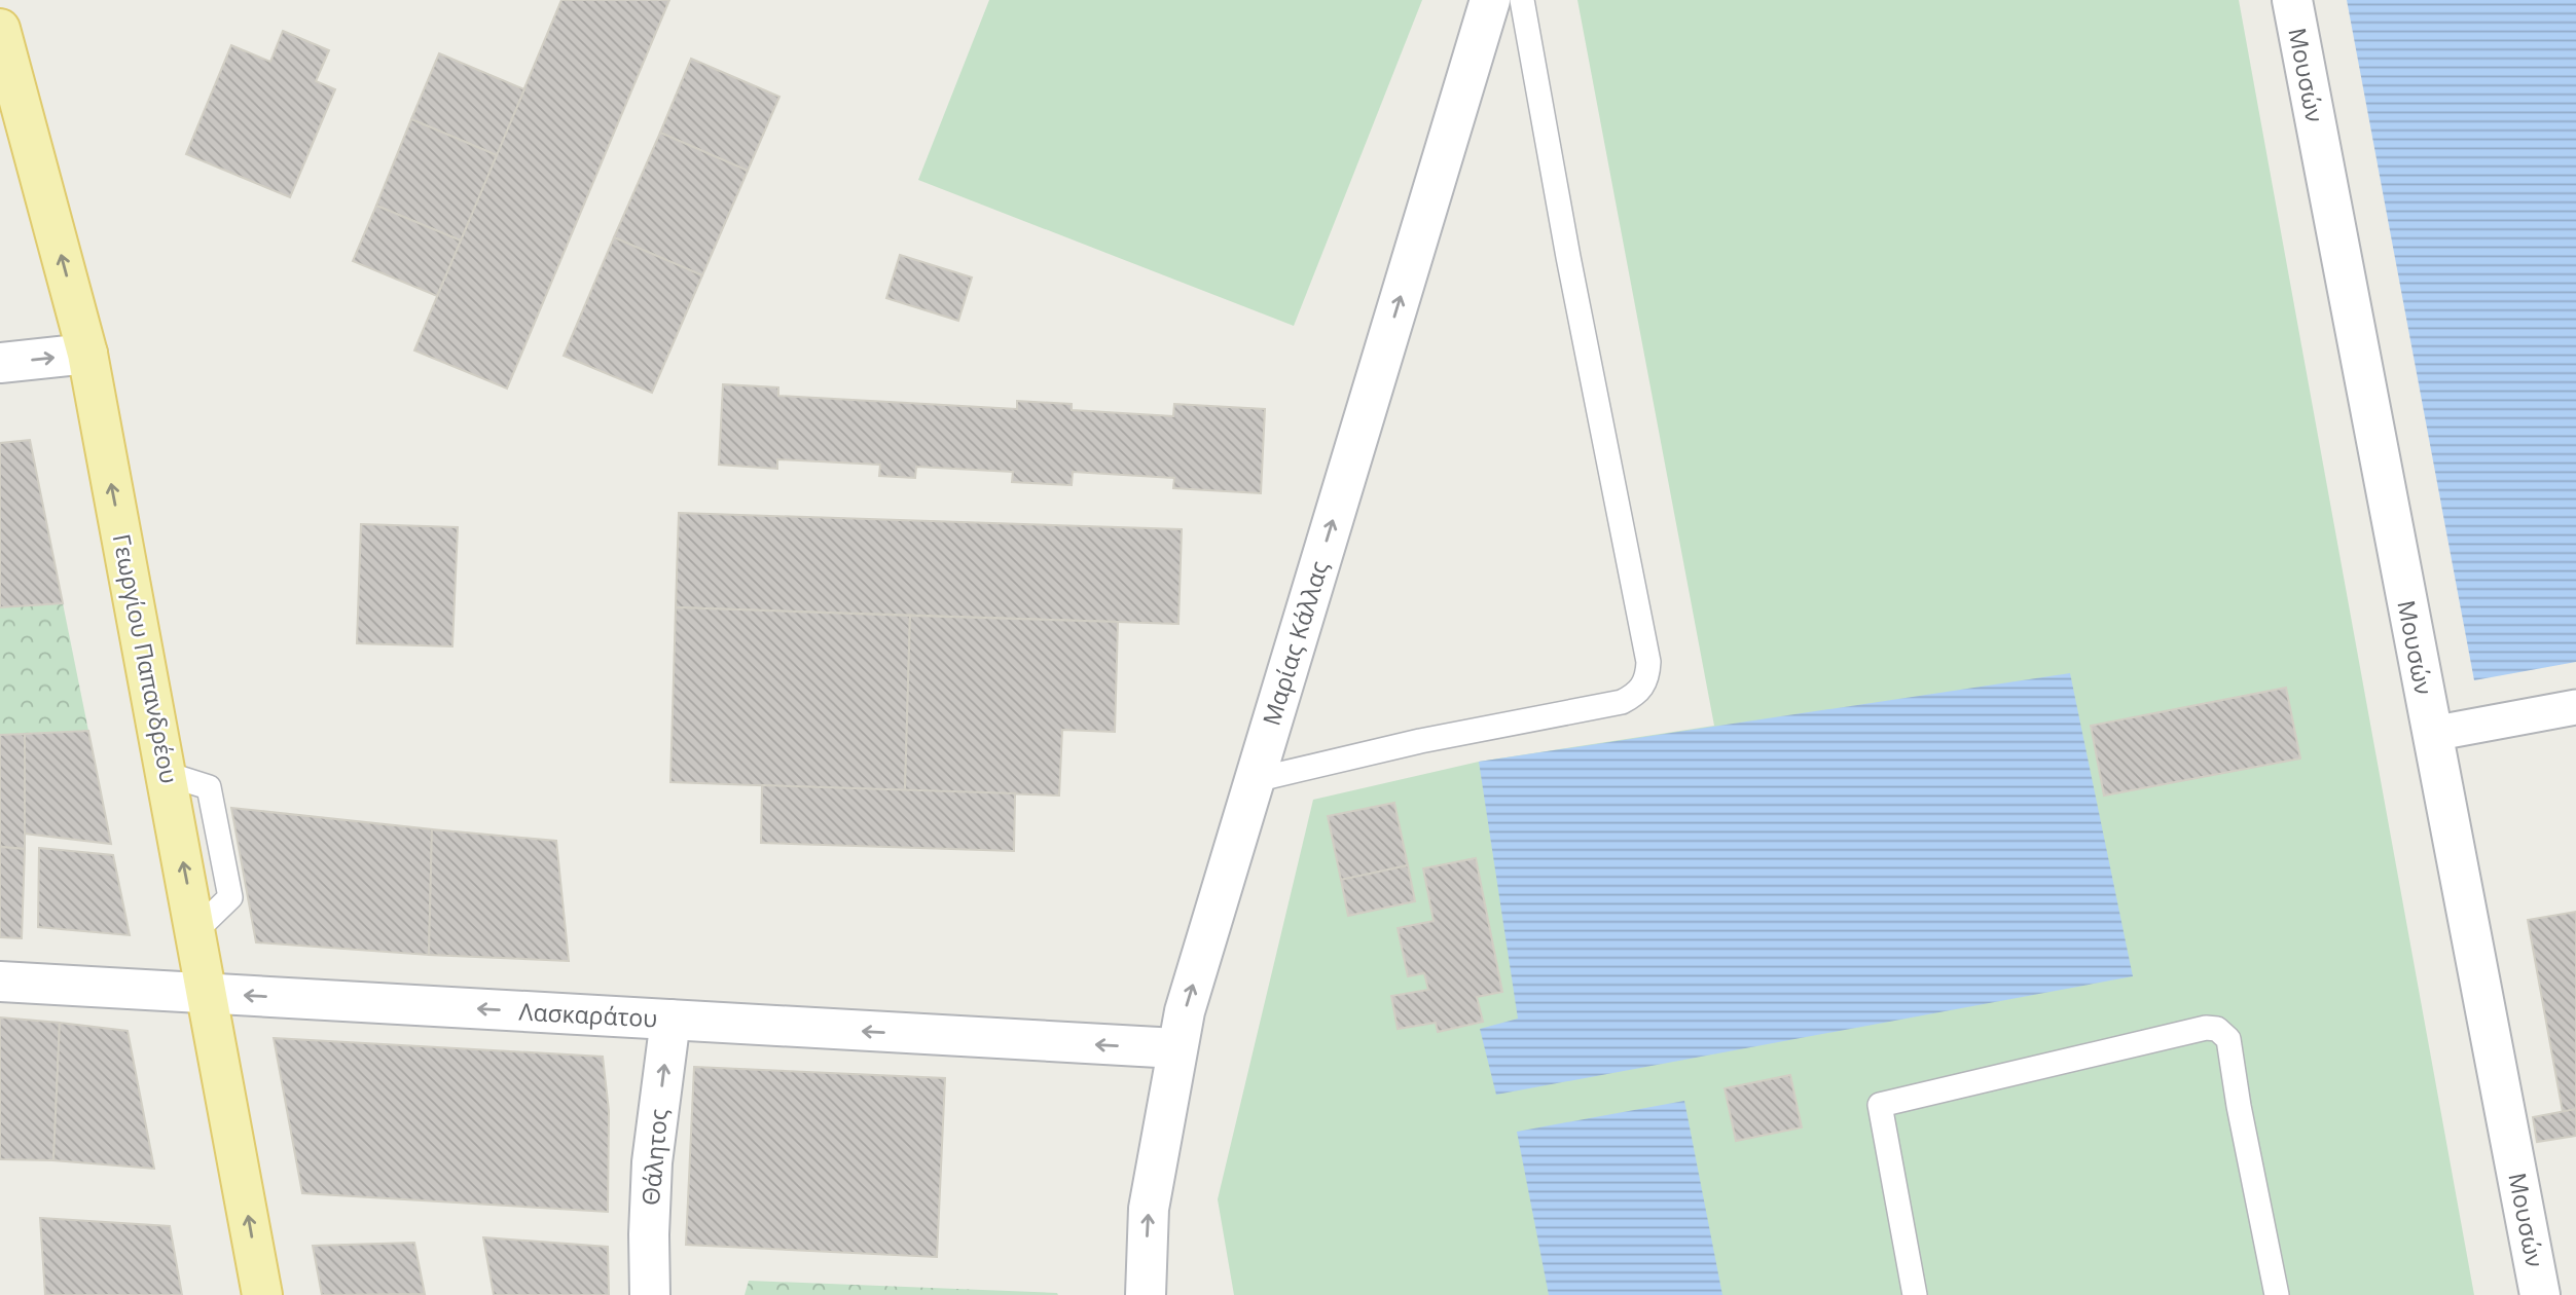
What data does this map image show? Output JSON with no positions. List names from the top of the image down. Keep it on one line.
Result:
{"streets":{"main road":["Γεωργίου Παπανδρέου"],"street":["Μουσών","Μαρίας Κάλλας","Λασκαράτου","Θάλητος"]},"crossings":[["Μαρίας Κάλλας","Λασκαράτου"],["Γεωργίου Παπανδρέου","Λασκαράτου"],["Λασκαράτου","Θάλητος"]],"one_way":["Μαρίας Κάλλας","Γεωργίου Παπανδρέου","Λασκαράτου","Θάλητος"]}
